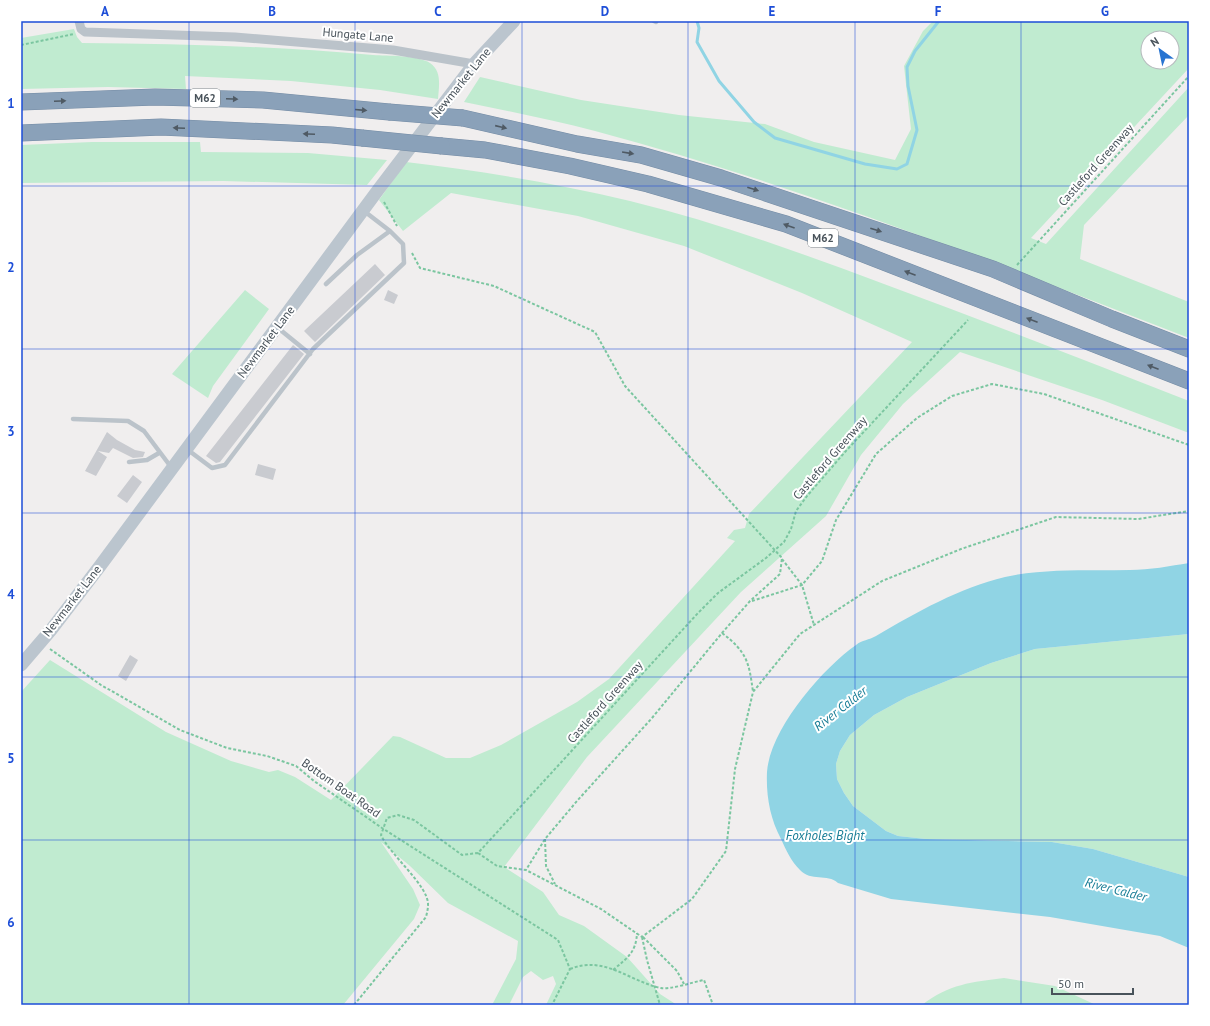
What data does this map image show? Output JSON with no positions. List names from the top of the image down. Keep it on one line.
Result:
{"streets":{"highway":["M62"],"main road":["Newmarket Lane"],"street":["Hungate Lane"],"path":["Castleford Greenway","Bottom Boat Road"]},"crossings":[["Hungate Lane","Newmarket Lane"],["Newmarket Lane","Bottom Boat Road"]],"water":["River Calder","Foxholes Bight"],"scale_bar":"50 m","north":"top left","grid":{"columns":["A","B","C","D","E","F","G"],"rows":["1","2","3","4","5","6"]}}
